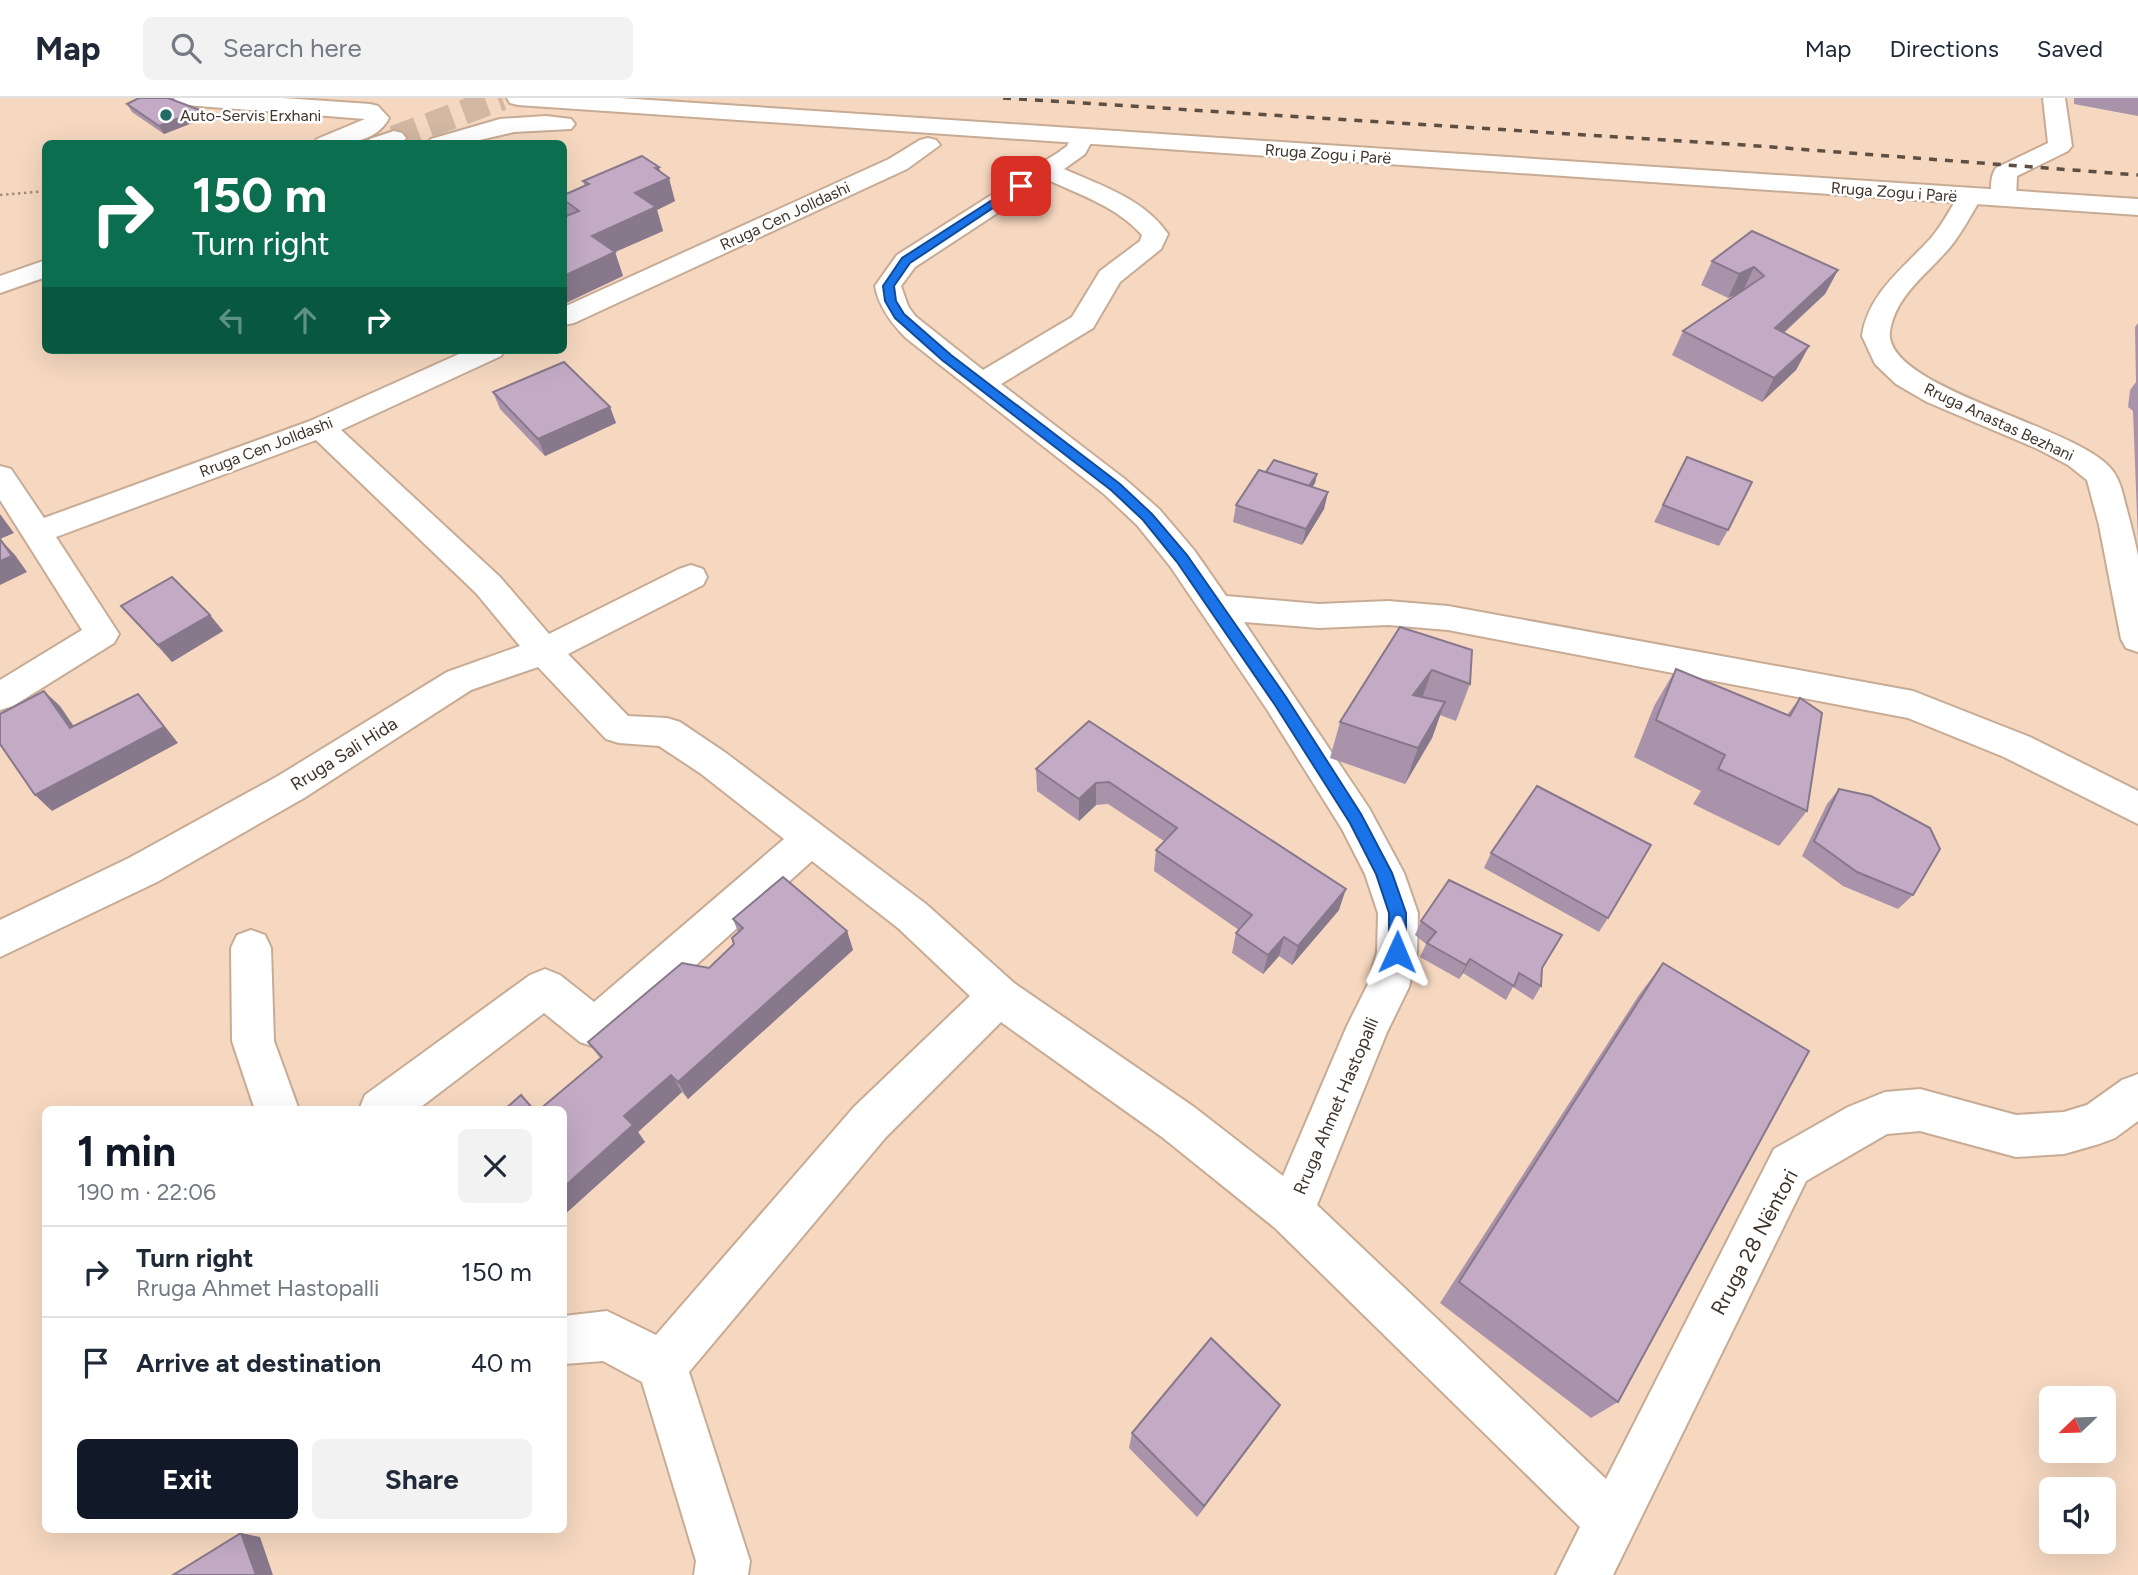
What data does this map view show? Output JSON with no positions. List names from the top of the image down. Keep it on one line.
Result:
{"streets":{"street":["Rruga Zogu i Parë","Rruga Cen Jolldashi","Rruga Anastas Bezhani","Rruga Sali Hida","Rruga Ahmet Hastopalli","Rruga 28 Nëntori"]},"crossings":[["Rruga Zogu i Parë","Rruga Anastas Bezhani"],["Rruga Zogu i Parë","Rruga Ahmet Hastopalli"],["Rruga Ahmet Hastopalli","Rruga 28 Nëntori"]],"places":["Auto-Servis Erxhani"],"north":"bottom left","page":{"header":"Map","search":"Search here","nav":["Map","Directions","Saved"],"turn":["150 m","Turn right"],"heading":["1 min","190 m · 22:06"],"list":[{"name":"Turn right","note":"Rruga Ahmet Hastopalli","value":"150 m"},{"name":"Arrive at destination","value":"40 m"}],"buttons":["Exit","Share"]}}
